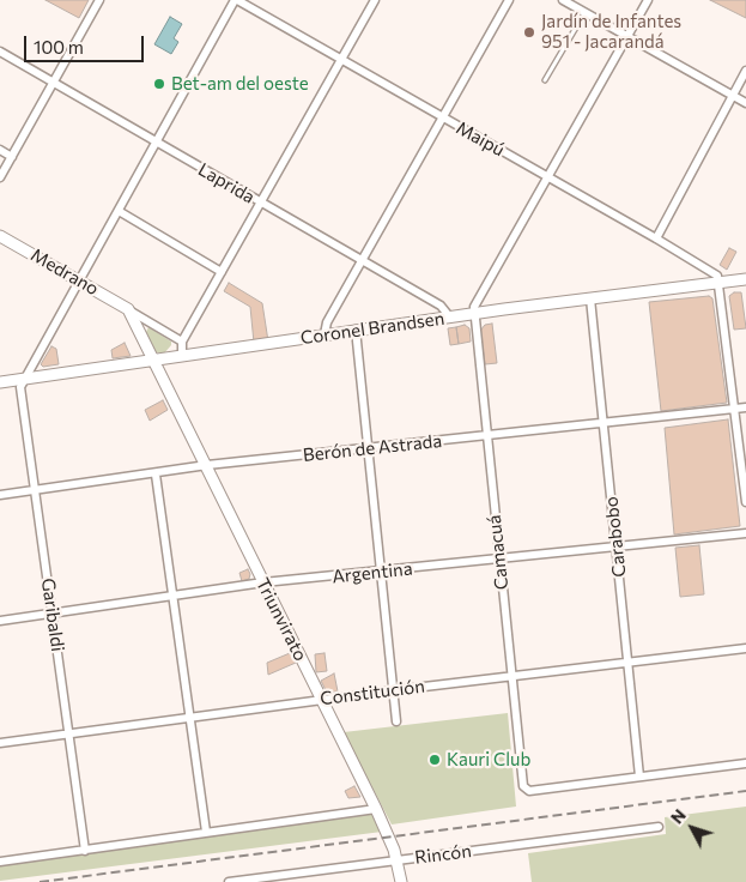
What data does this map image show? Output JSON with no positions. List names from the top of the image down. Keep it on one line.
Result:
{"streets":{"street":["Maipú","Laprida","Medrano","Coronel Brandsen","Berón de Astrada","Carabobo","Camacuá","Argentina","Garibaldi","Triunvirato","Constitución","Rincón"]},"crossings":[["Maipú","Coronel Brandsen"],["Laprida","Coronel Brandsen"],["Coronel Brandsen","Carabobo"],["Coronel Brandsen","Camacuá"],["Coronel Brandsen","Garibaldi"],["Coronel Brandsen","Triunvirato"],["Berón de Astrada","Carabobo"],["Berón de Astrada","Camacuá"],["Berón de Astrada","Garibaldi"],["Berón de Astrada","Triunvirato"],["Carabobo","Camacuá"],["Carabobo","Argentina"],["Carabobo","Constitución"],["Camacuá","Argentina"],["Camacuá","Constitución"],["Argentina","Garibaldi"],["Argentina","Triunvirato"],["Garibaldi","Constitución"],["Triunvirato","Constitución"],["Triunvirato","Rincón"]],"places":["Jardín de Infantes 951 - Jacarandá","Bet-am del oeste","Kauri Club"],"scale_bar":"100 m","north":"top left"}
